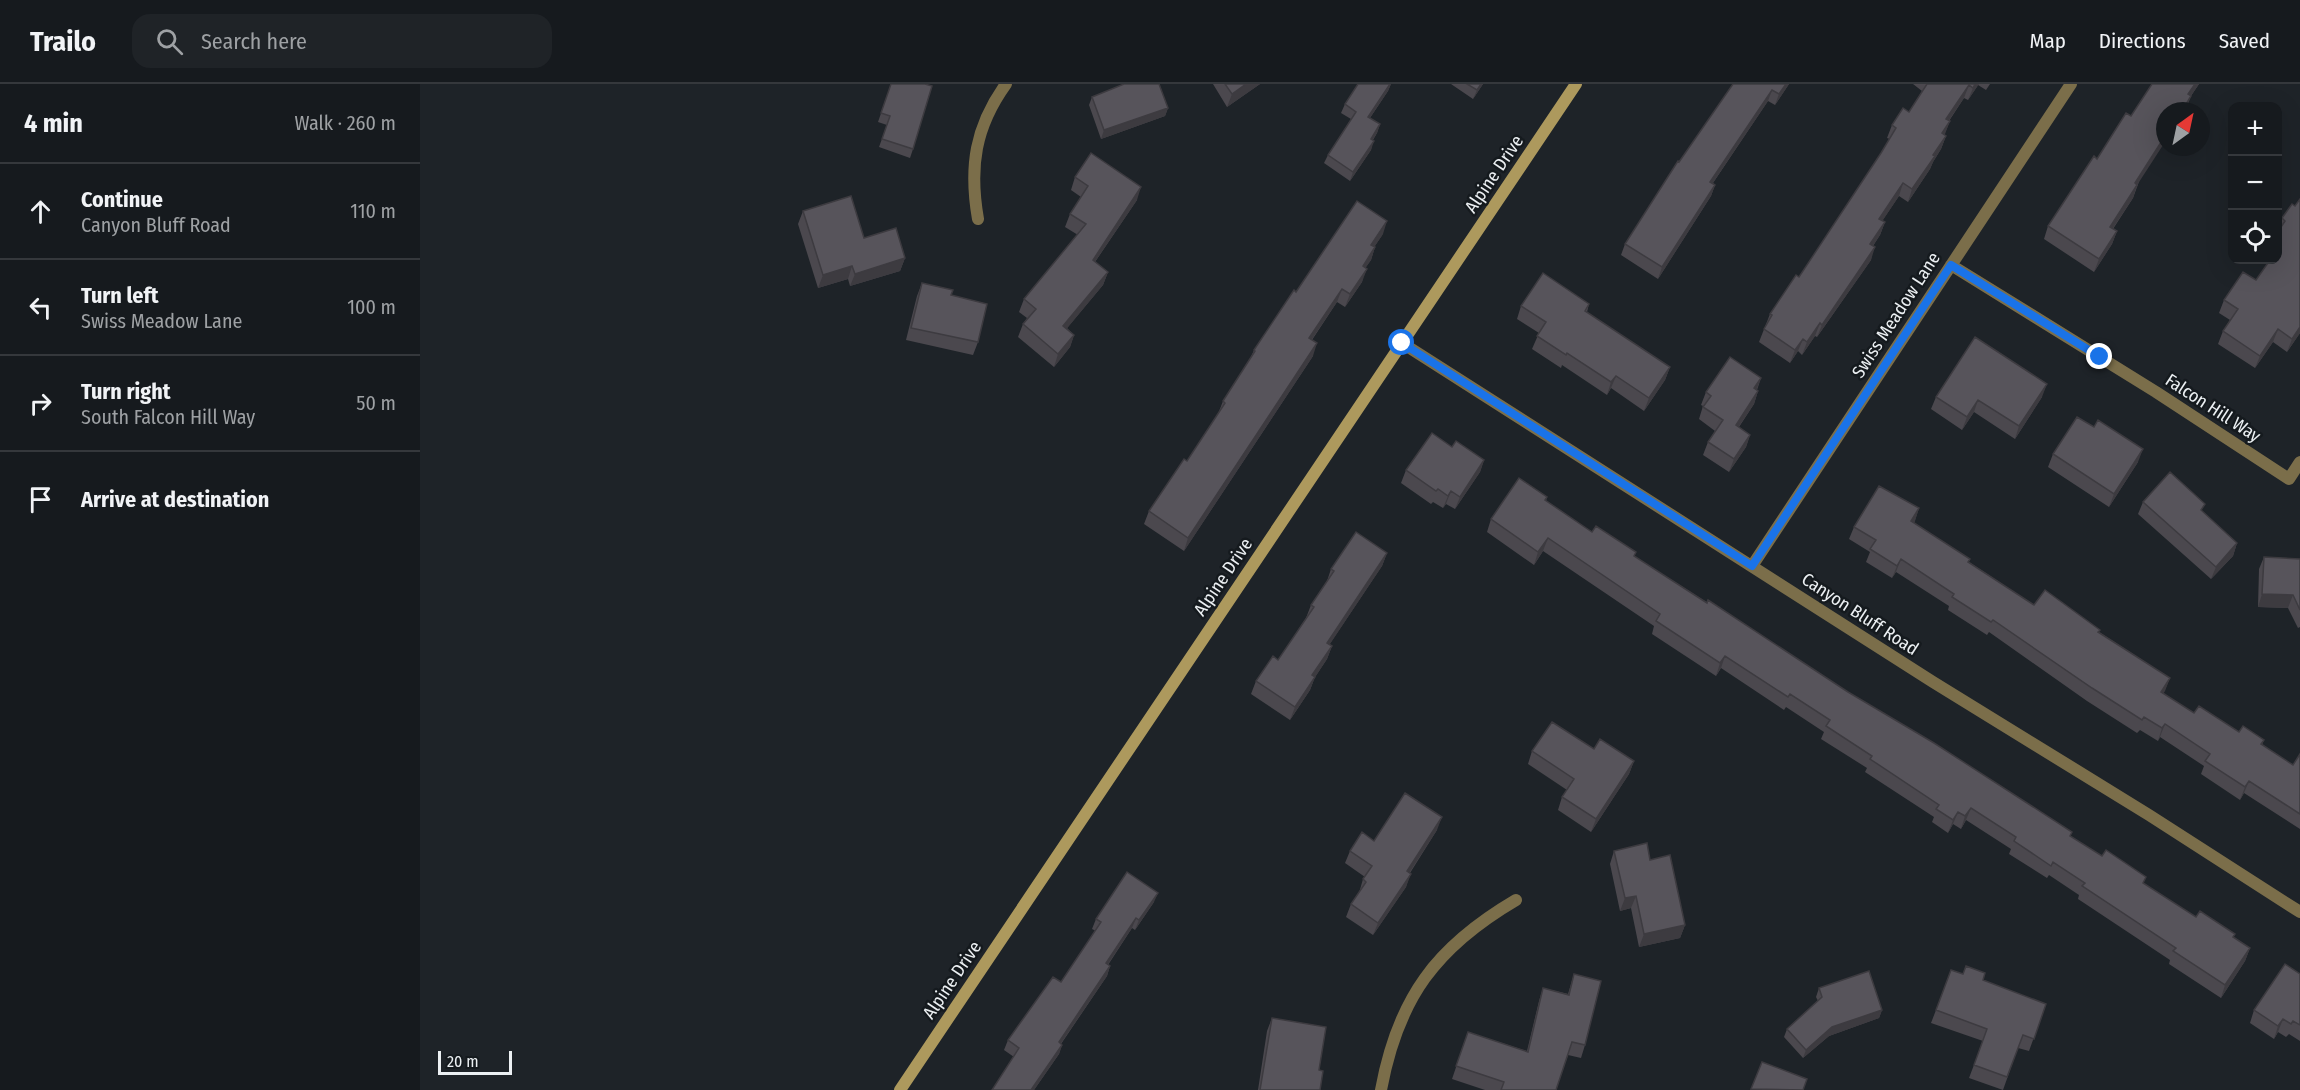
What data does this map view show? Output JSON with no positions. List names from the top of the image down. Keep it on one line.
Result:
{"streets":{"street":["Alpine Drive","Swiss Meadow Lane","Falcon Hill Way","Canyon Bluff Road"]},"crossings":[["Alpine Drive","Canyon Bluff Road"],["Swiss Meadow Lane","Falcon Hill Way"],["Swiss Meadow Lane","Canyon Bluff Road"]],"scale_bar":"20 m","north":"top right","page":{"header":"Trailo","search":"Search here","nav":["Map","Directions","Saved"],"heading":["4 min","Walk · 260 m"],"map_buttons":["+","−"],"list":[["Continue","Canyon Bluff Road","110 m"],["Turn left","Swiss Meadow Lane","100 m"],["Turn right","South Falcon Hill Way","50 m"],"Arrive at destination"],"scale":"20 m"}}
